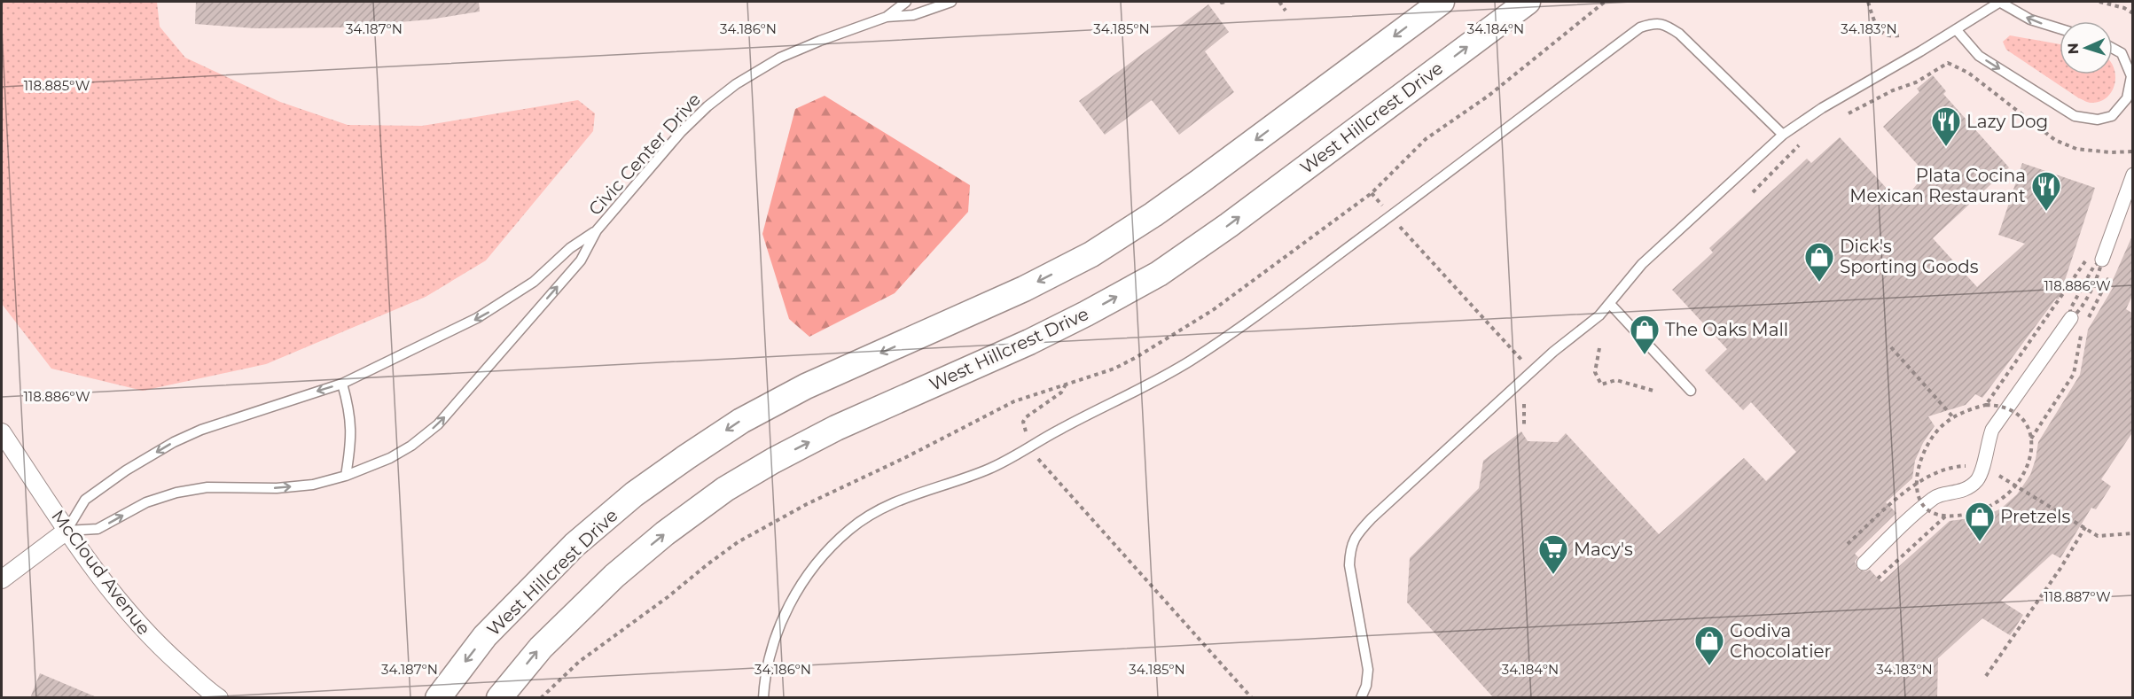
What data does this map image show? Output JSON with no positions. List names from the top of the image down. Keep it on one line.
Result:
{"streets":{"main road":["West Hillcrest Drive"],"street":["McCloud Avenue"],"lane":["Civic Center Drive"]},"crossings":[["Civic Center Drive","McCloud Avenue"]],"places":{"restaurant":["Lazy Dog","Plata Cocina Mexican Restaurant"],"shop":["Dick's Sporting Goods","The Oaks Mall","Pretzels","Godiva Chocolatier"],"supermarket":["Macy's"]},"north":"left","coordinates":["34.187°N","34.186°N","34.185°N","34.184°N","34.183°N","118.885°W","118.886°W","118.887°W"]}
